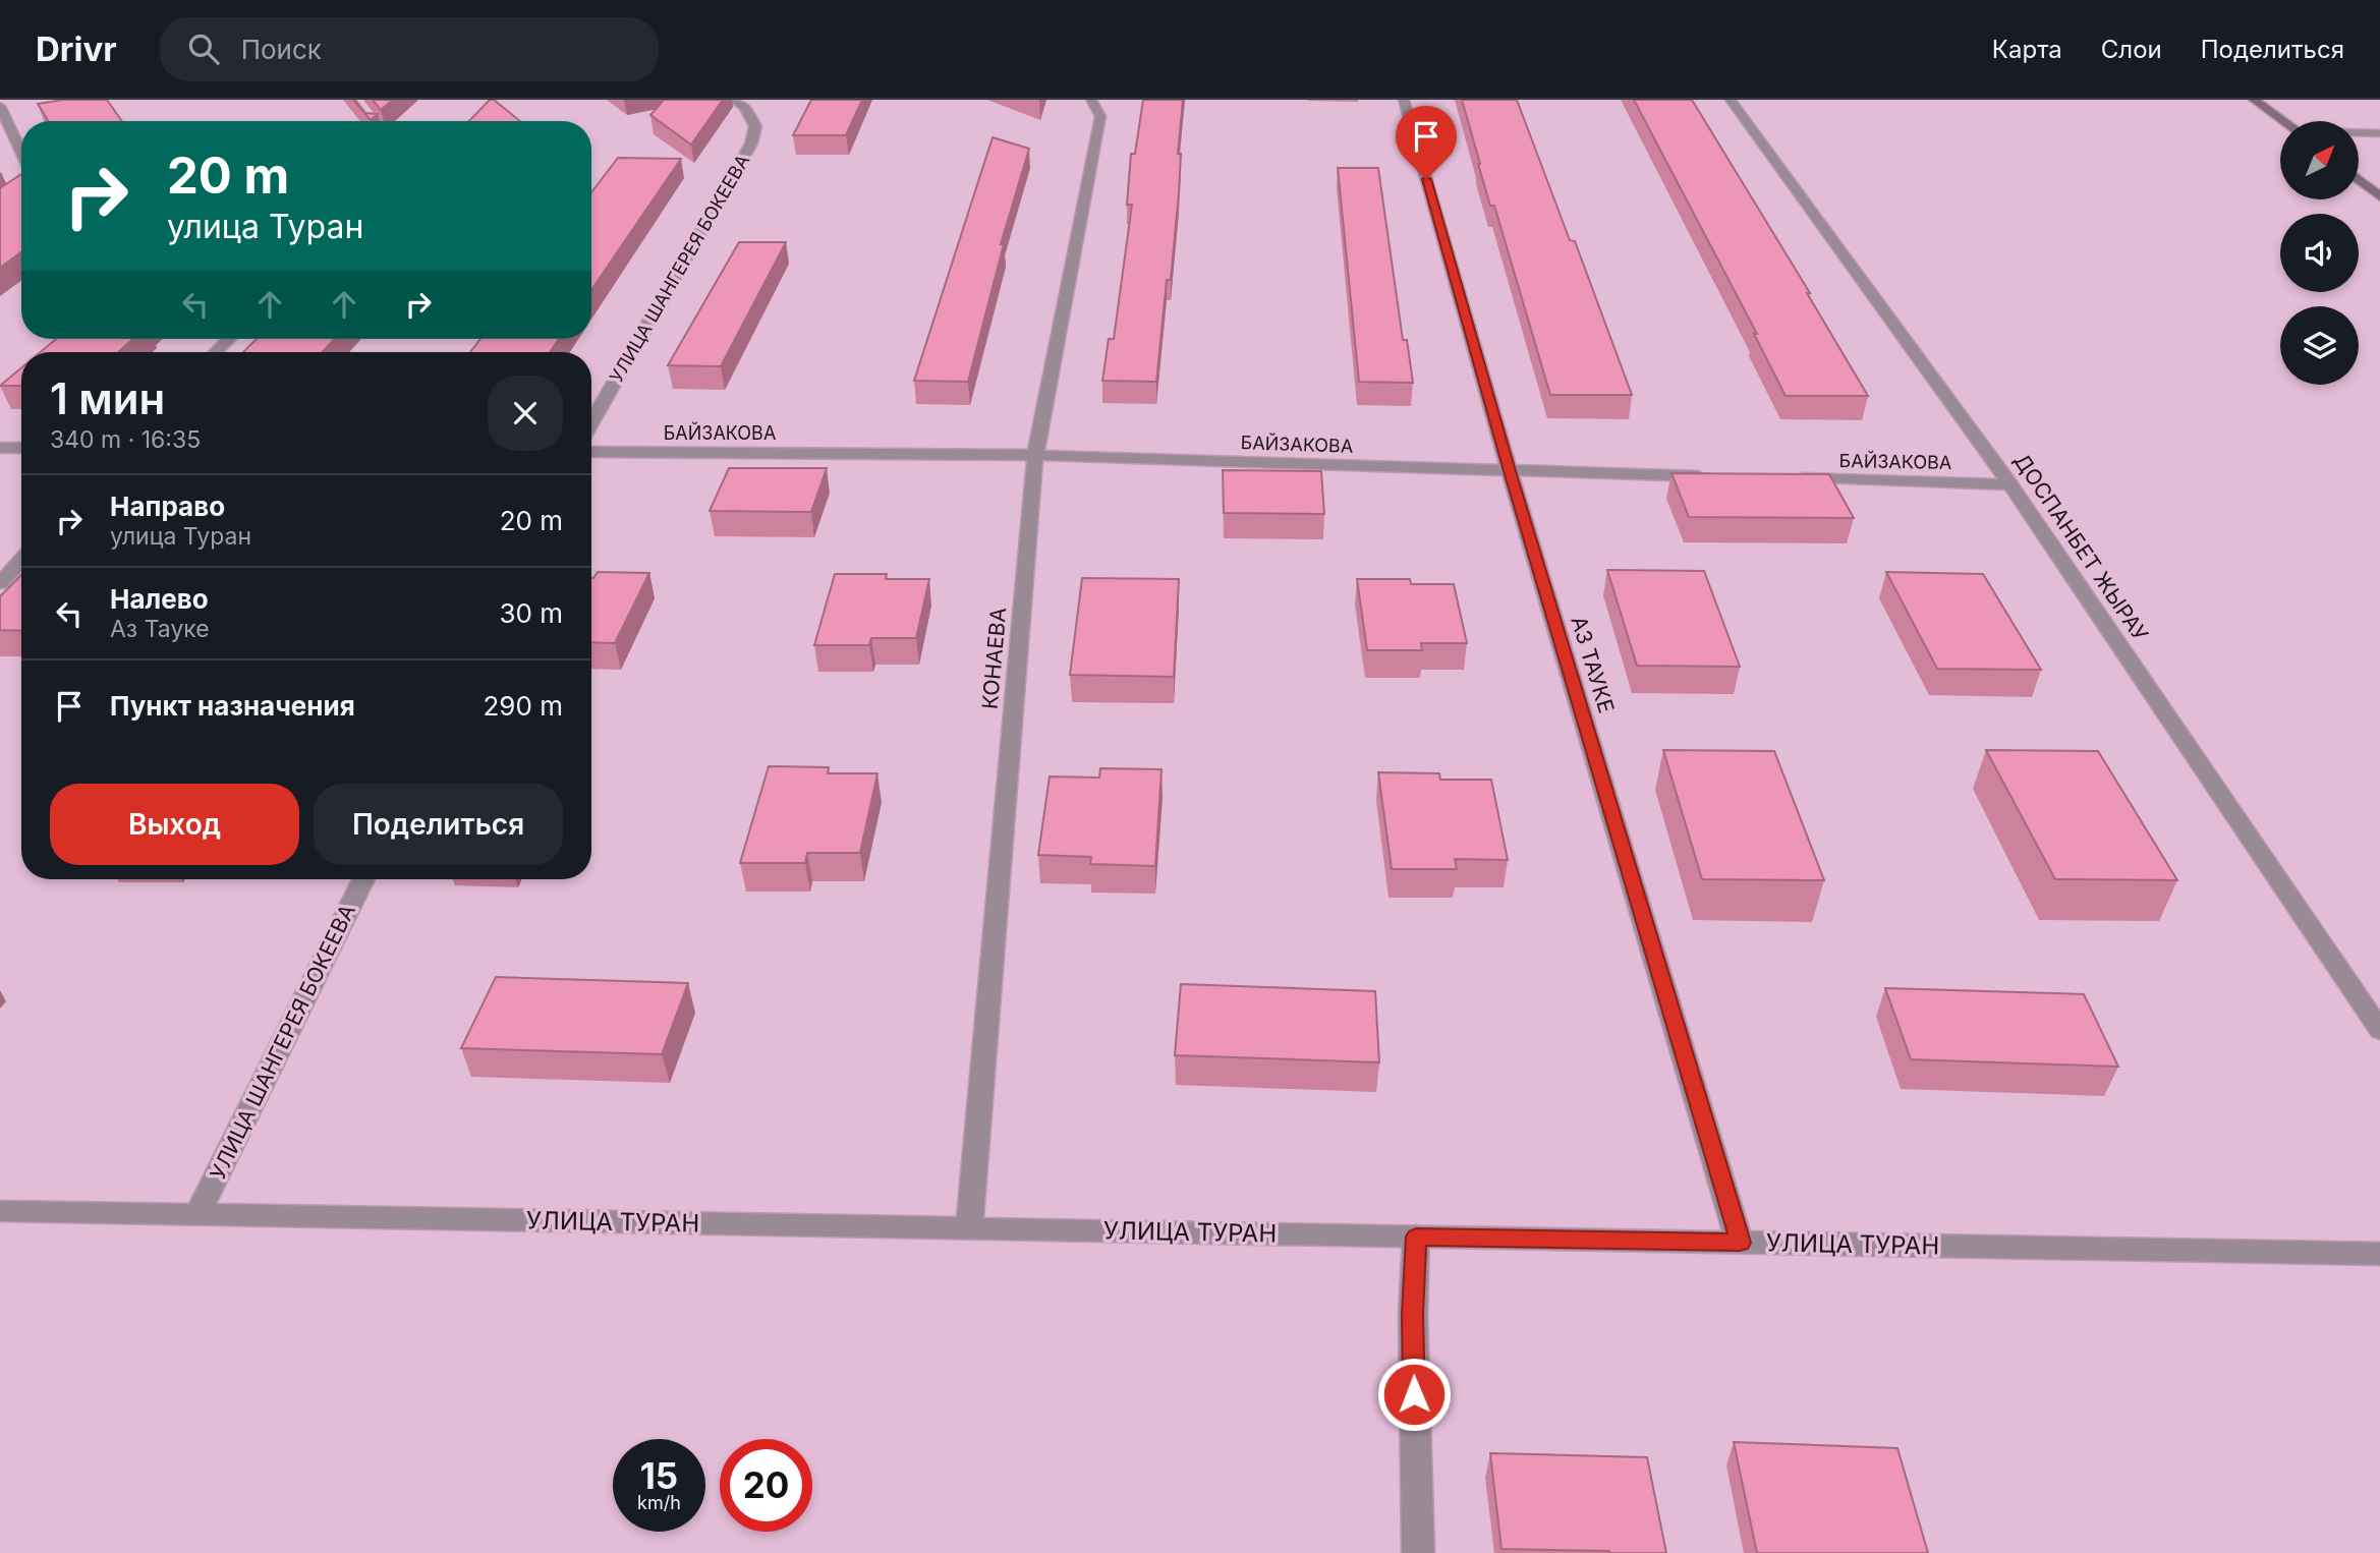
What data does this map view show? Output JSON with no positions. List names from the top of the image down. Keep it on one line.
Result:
{"streets":{"street":["УЛИЦА ШАНГЕРЕЯ БОКЕЕВА","БАЙЗАКОВА","ДОСПАНБЕТ ЖЫРАУ","КОНАЕВА","АЗ ТАУКЕ","УЛИЦА ТУРАН"]},"crossings":[["УЛИЦА ШАНГЕРЕЯ БОКЕЕВА","УЛИЦА ТУРАН"],["БАЙЗАКОВА","ДОСПАНБЕТ ЖЫРАУ"],["БАЙЗАКОВА","КОНАЕВА"],["БАЙЗАКОВА","АЗ ТАУКЕ"],["КОНАЕВА","УЛИЦА ТУРАН"],["АЗ ТАУКЕ","УЛИЦА ТУРАН"]],"north":"top right","page":{"header":"Drivr","search":"Поиск","nav":["Карта","Слои","Поделиться"],"turn":["20 m","улица Туран"],"heading":["1 мин","340 m · 16:35"],"list":[{"name":"Направо","note":"улица Туран","value":"20 m"},{"name":"Налево","note":"Аз Тауке","value":"30 m"},{"name":"Пункт назначения","value":"290 m"}],"buttons":["Выход","Поделиться"],"speed":"15 km/h","limit":"20"}}
